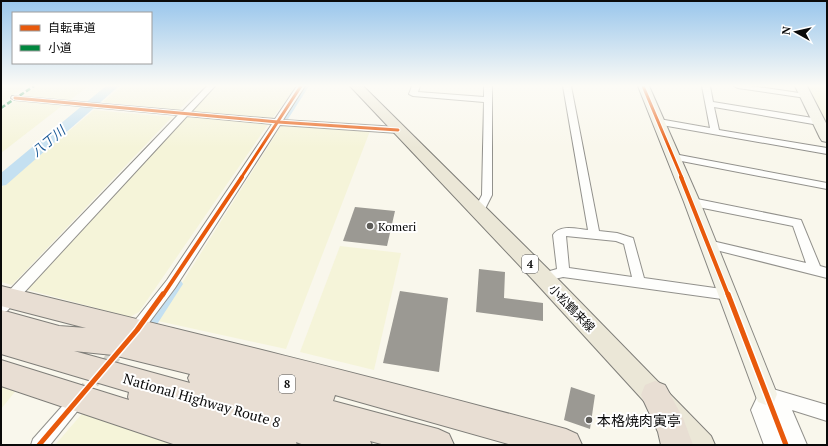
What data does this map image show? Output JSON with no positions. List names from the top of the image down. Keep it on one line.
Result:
{"streets":{"highway":["8","National Highway Route 8"],"main road":["4","小松鶴来線"]},"crossings":[["8","National Highway Route 8"]],"water":["八丁川"],"places":["Komeri","本格焼肉寅亭"],"legend":["自転車道","小道"],"north":"left"}
